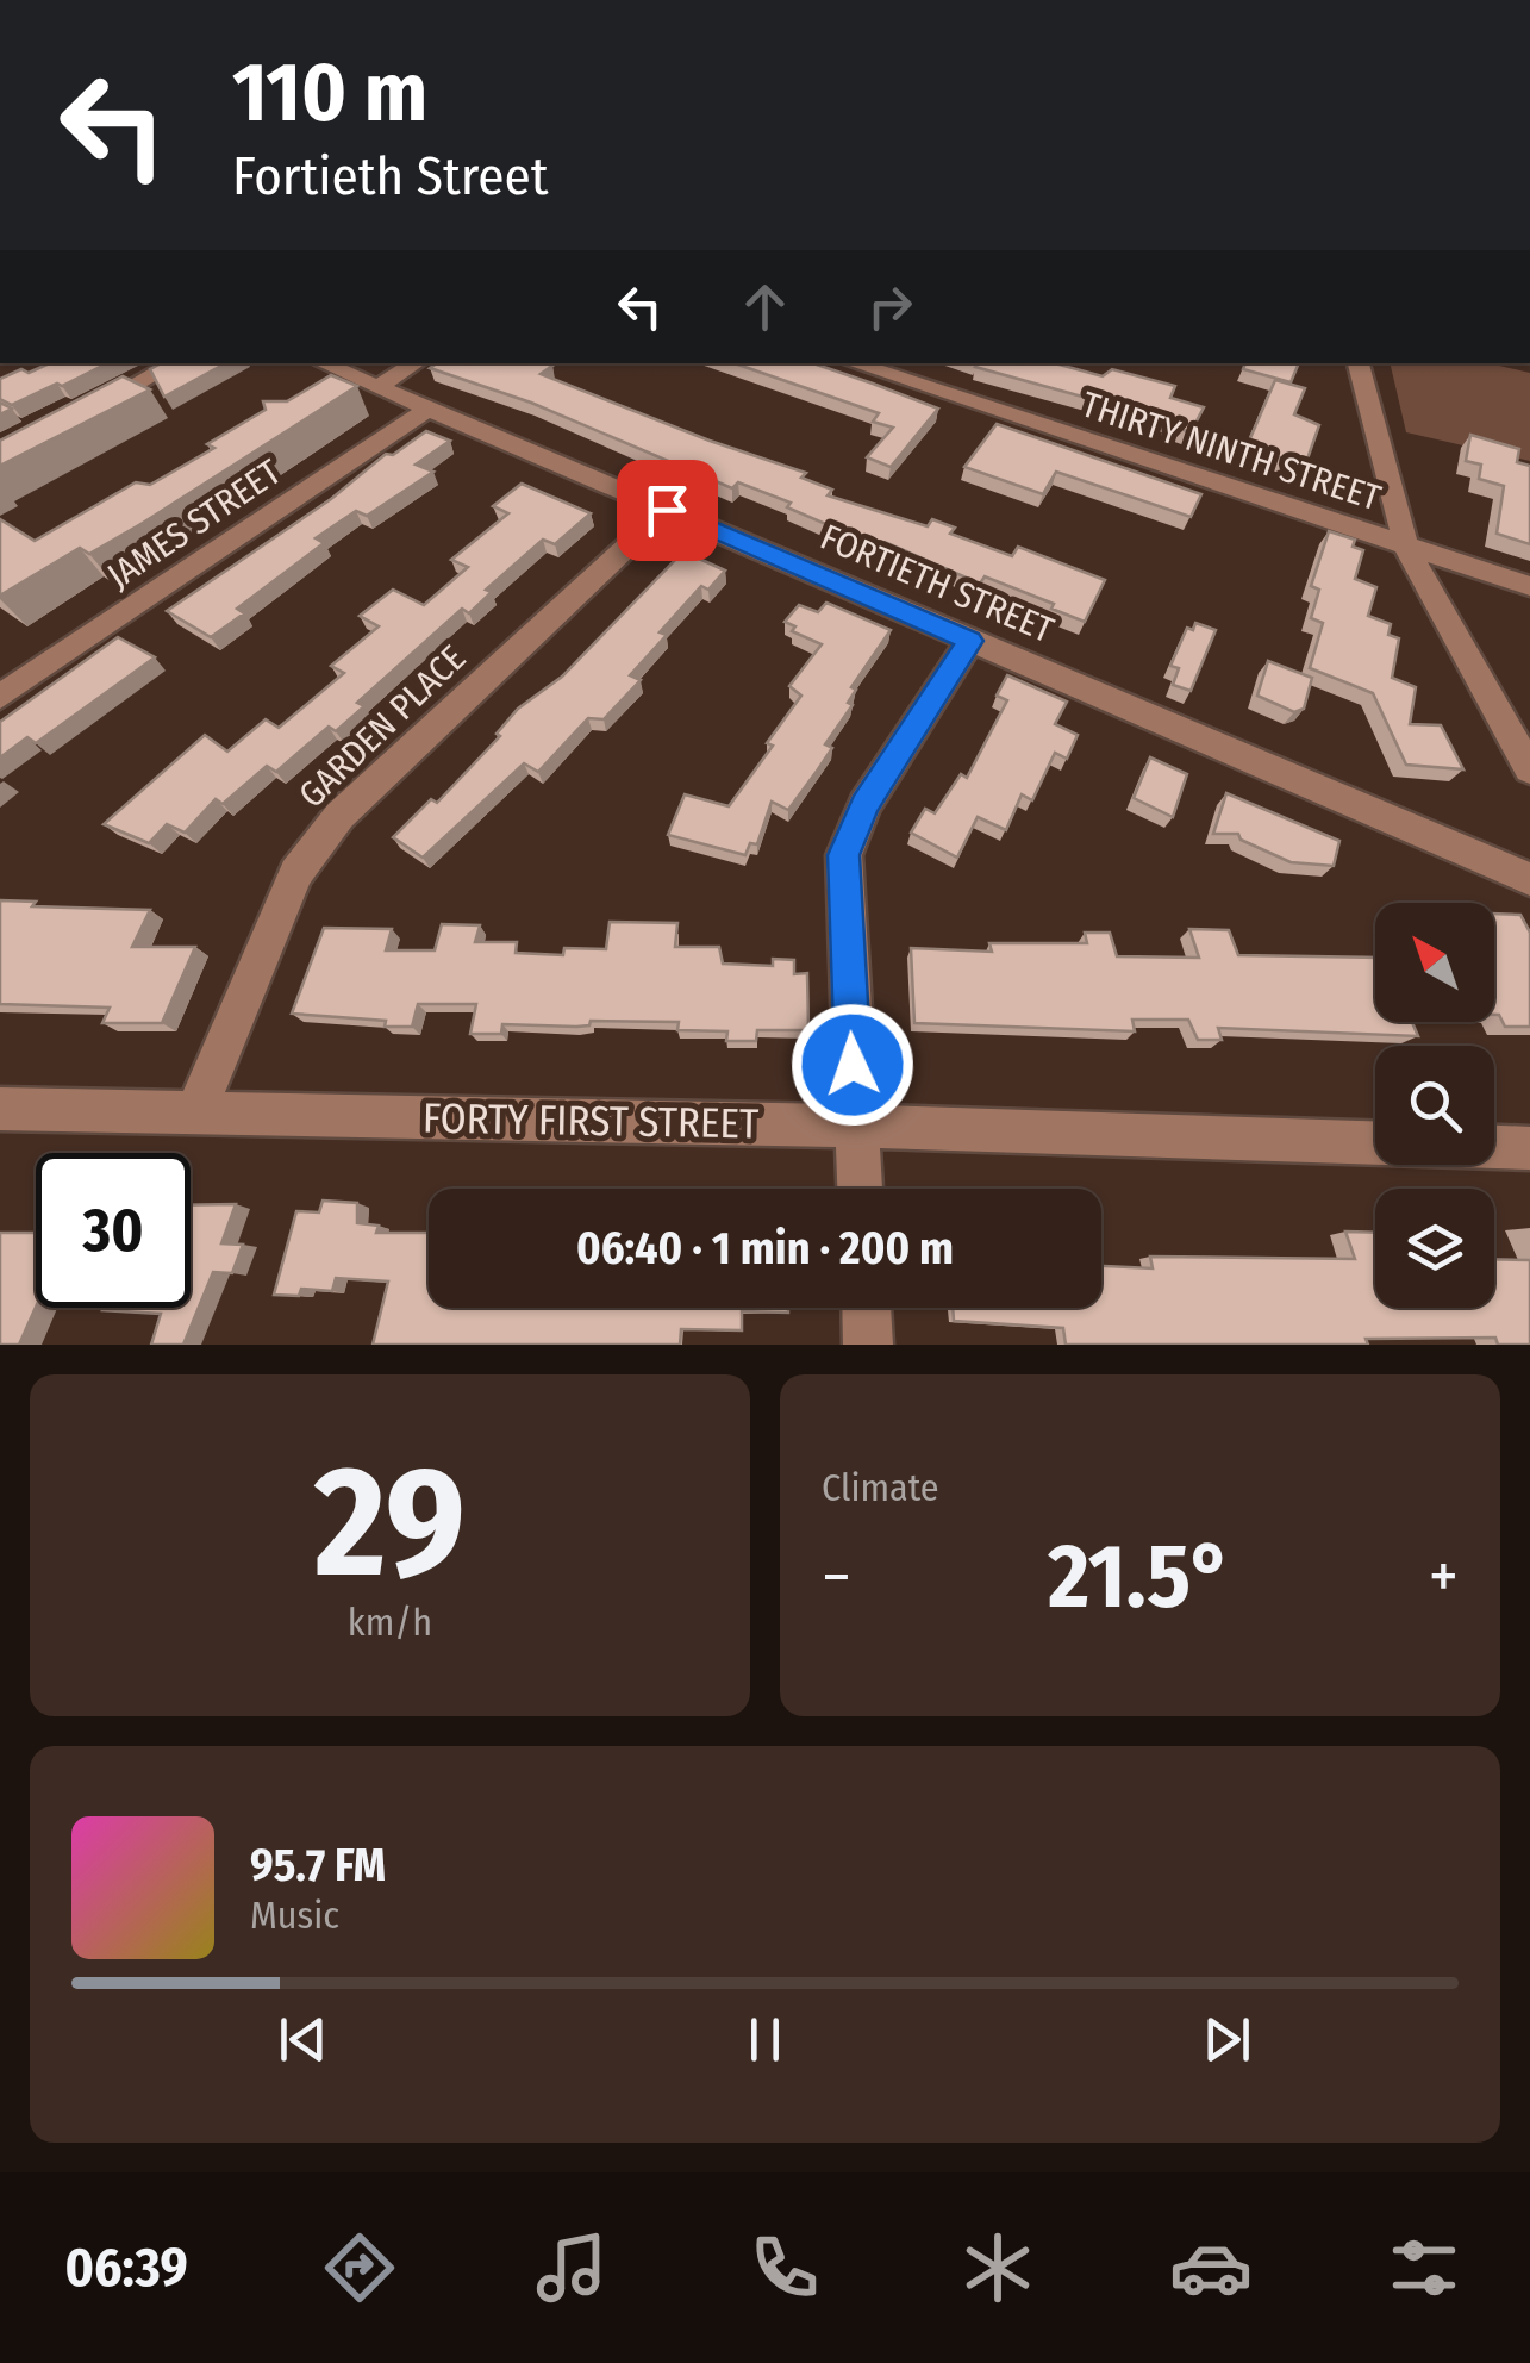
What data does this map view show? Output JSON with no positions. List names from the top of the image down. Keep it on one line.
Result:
{"streets":{"street":["THIRTY NINTH STREET","JAMES STREET","FORTIETH STREET","GARDEN PLACE","FORTY FIRST STREET"]},"crossings":[["JAMES STREET","FORTIETH STREET"],["FORTIETH STREET","GARDEN PLACE"],["GARDEN PLACE","FORTY FIRST STREET"]],"north":"top left","page":{"turn":["110 m","Fortieth Street"],"limit":"30","trip":"06:40 · 1 min · 200 m","tile":[["29","km/h"],"Climate"],"heat":["−","21.5°","+"],"song":["95.7 FM","Music"],"tabs":"06:39"}}
